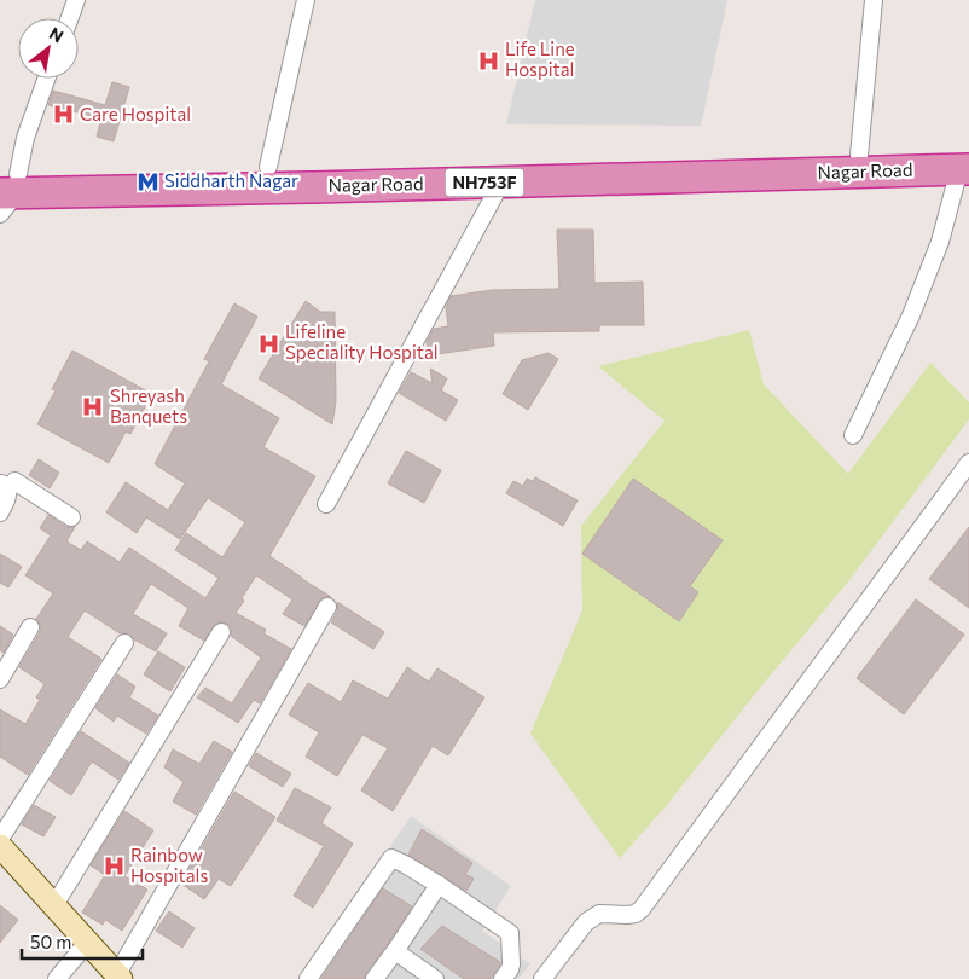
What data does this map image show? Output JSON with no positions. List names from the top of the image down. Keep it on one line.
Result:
{"streets":{"highway":["Nagar Road","NH753F"]},"places":{"hospital":["Life Line Hospital","Care Hospital","Lifeline Speciality Hospital","Shreyash Banquets","Rainbow Hospitals"],"metro station":["Siddharth Nagar"]},"scale_bar":"50 m","north":"top right"}
